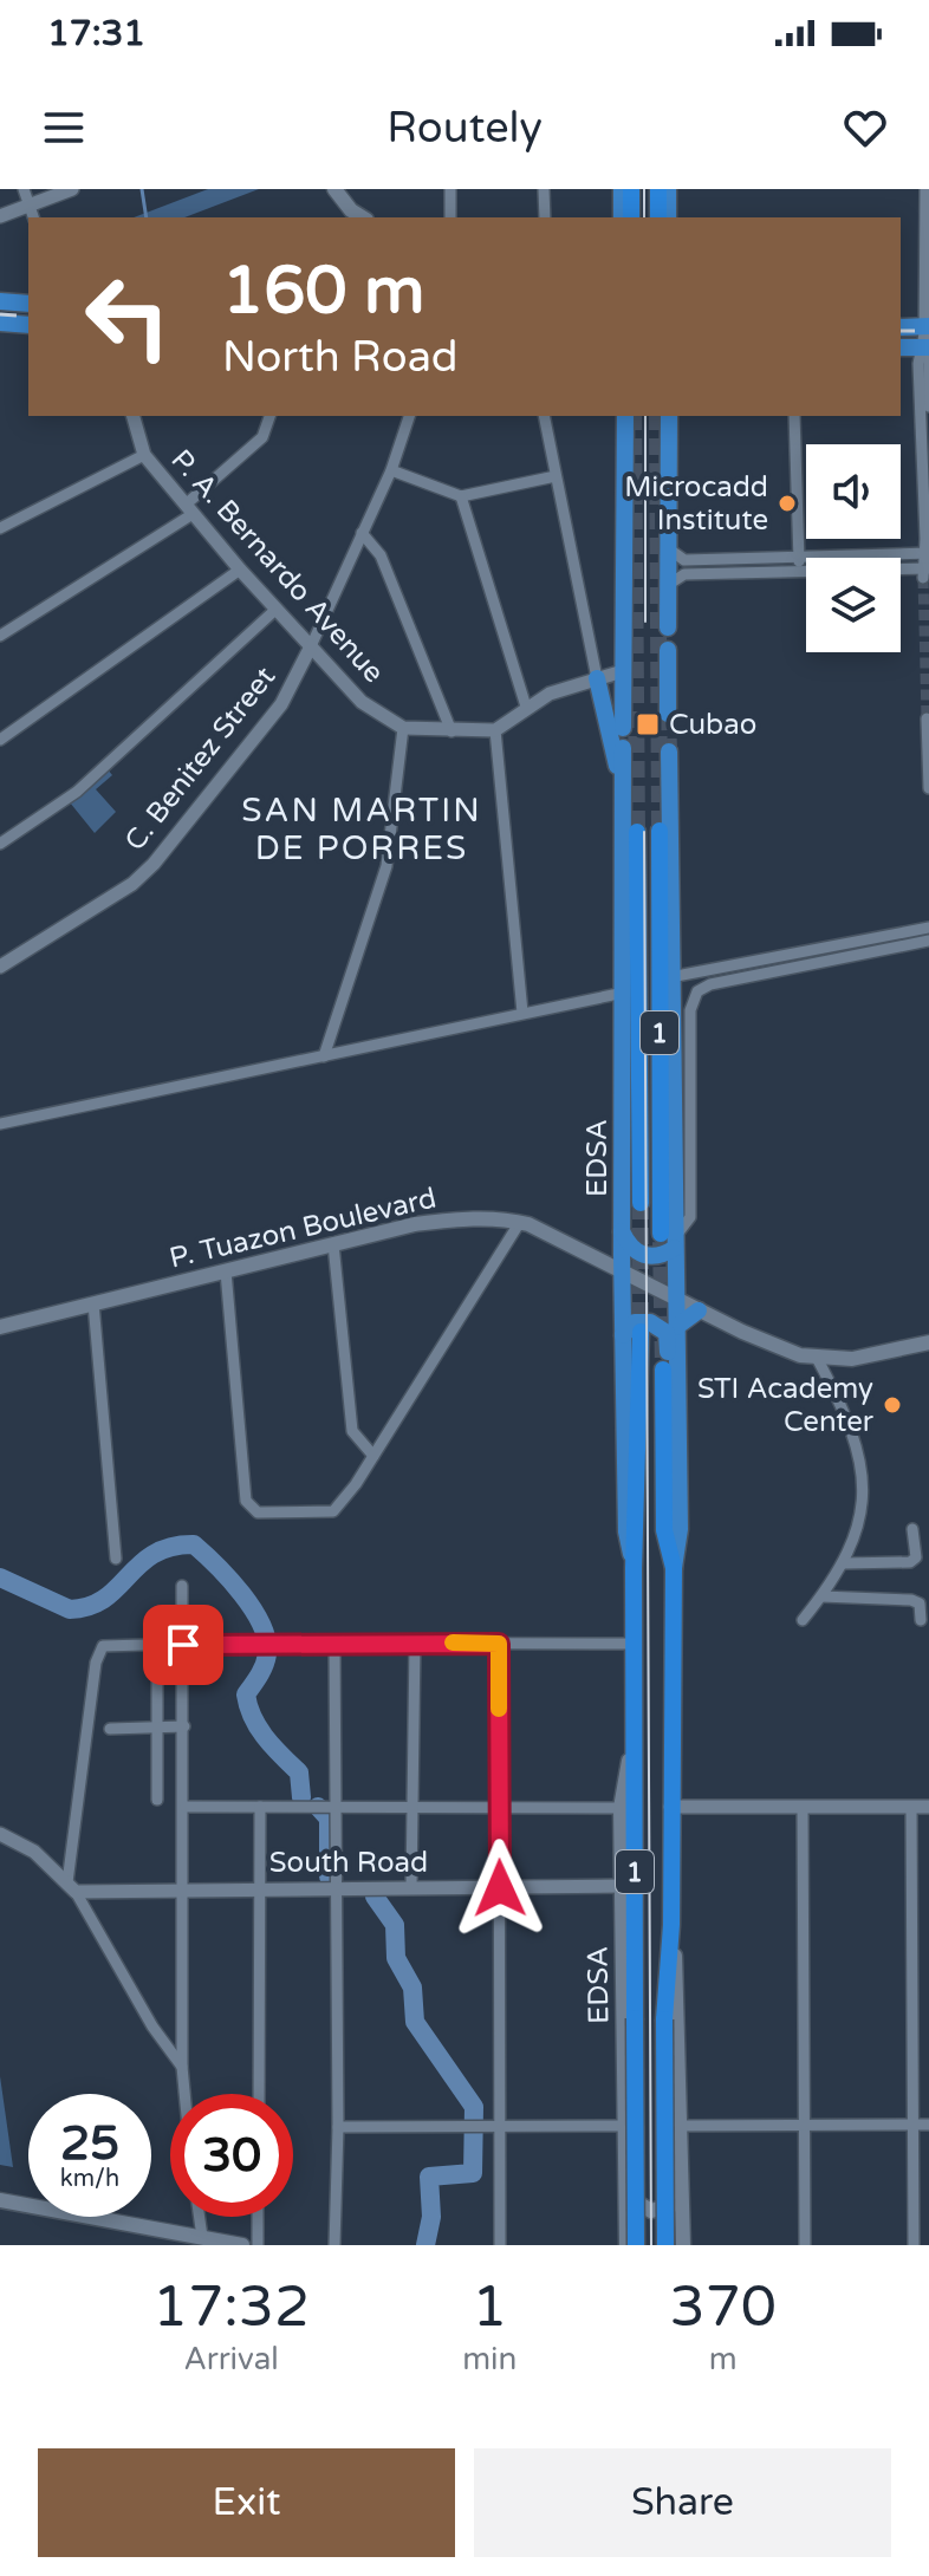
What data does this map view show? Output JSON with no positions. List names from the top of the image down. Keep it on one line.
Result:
{"streets":{"highway":["1","EDSA"],"main road":["P. Tuazon Boulevard"],"street":["P. A. Bernardo Avenue","C. Benitez Street","South Road"]},"crossings":[["P. A. Bernardo Avenue","C. Benitez Street"],["1","P. Tuazon Boulevard"],["EDSA","P. Tuazon Boulevard"],["EDSA","South Road"]],"districts":["SAN MARTIN DE PORRES"],"places":{"other":["Microcadd Institute","STI Academy Center"],"transit":["Cubao"]},"page":{"status":"17:31","header":"Routely","turn":["160 m","North Road"],"speed":"25 km/h","limit":"30","eta":["17:32","Arrival","1","min","370","m"],"buttons":["Exit","Share"]}}
